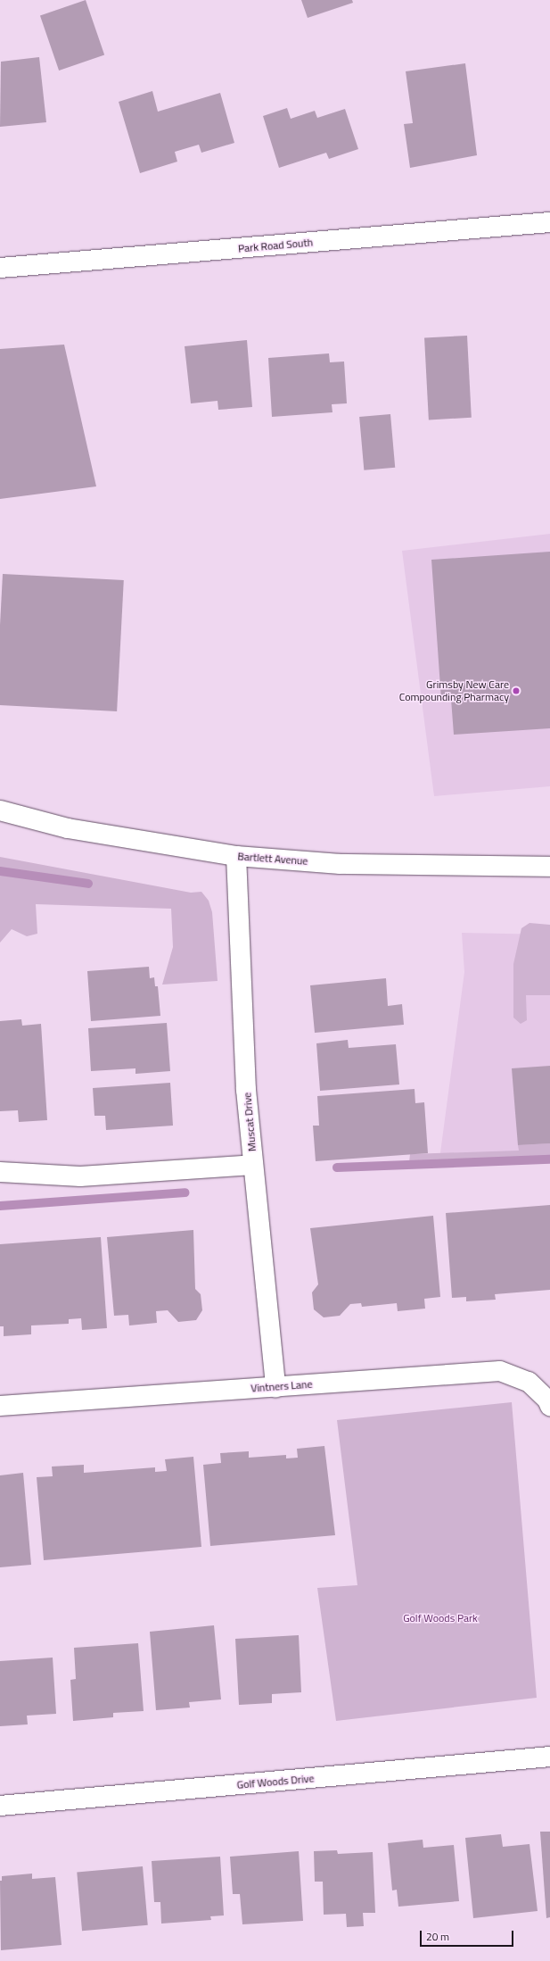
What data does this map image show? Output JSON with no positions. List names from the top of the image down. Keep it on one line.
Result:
{"streets":{"street":["Park Road South","Bartlett Avenue","Muscat Drive","Vintners Lane","Golf Woods Drive"]},"crossings":[["Bartlett Avenue","Muscat Drive"],["Muscat Drive","Vintners Lane"]],"parks":["Golf Woods Park"],"places":["Grimsby New Care Compounding Pharmacy"],"scale_bar":"20 m"}
